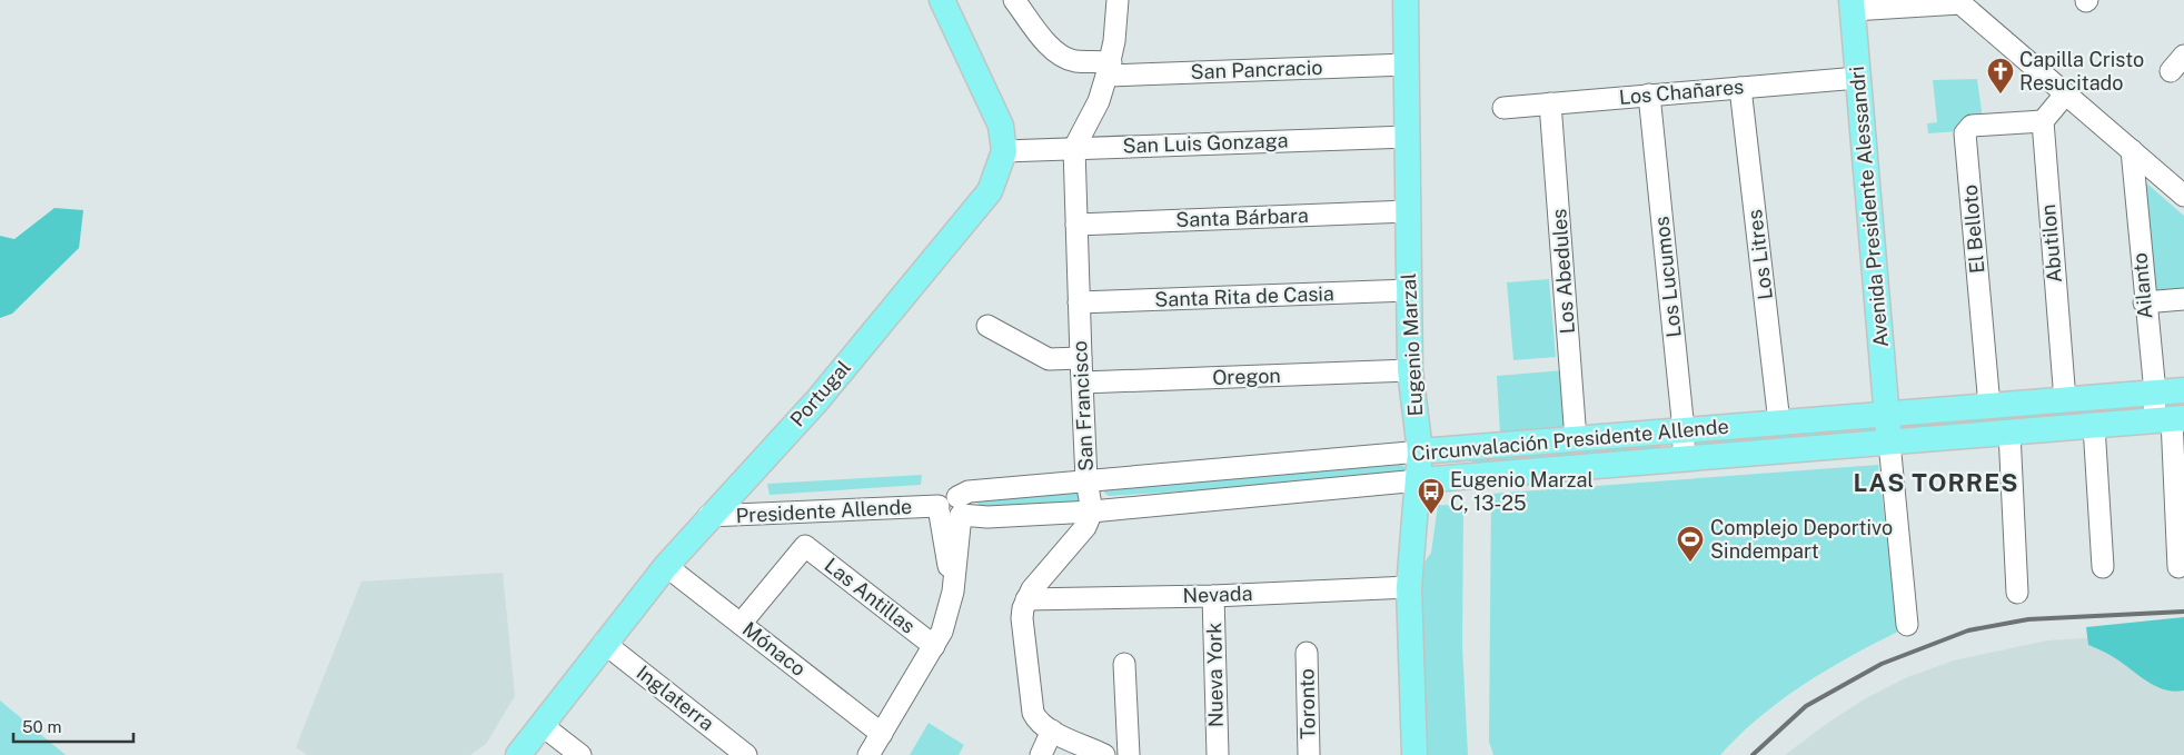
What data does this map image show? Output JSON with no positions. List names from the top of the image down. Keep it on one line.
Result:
{"streets":{"main road":["Avenida Presidente Alessandri","Eugenio Marzal","Portugal","Circunvalación Presidente Allende"],"street":["San Pancracio","Los Chañares","San Luis Gonzaga","Santa Bárbara","El Belloto","Abutilon","Los Litres","Los Abedules","Los Lucumos","Ailanto","Santa Rita de Casia","Oregon","San Francisco","Presidente Allende","Nevada","Las Antillas","Mónaco","Nueva York","Inglaterra","Toronto"]},"crossings":[["San Pancracio","Eugenio Marzal"],["San Pancracio","San Francisco"],["Los Chañares","Avenida Presidente Alessandri"],["Los Chañares","Los Litres"],["Los Chañares","Los Abedules"],["Los Chañares","Los Lucumos"],["San Luis Gonzaga","Eugenio Marzal"],["San Luis Gonzaga","Portugal"],["San Luis Gonzaga","San Francisco"],["Avenida Presidente Alessandri","Circunvalación Presidente Allende"],["Santa Bárbara","Eugenio Marzal"],["Santa Bárbara","San Francisco"],["El Belloto","Abutilon"],["El Belloto","Circunvalación Presidente Allende"],["Abutilon","Circunvalación Presidente Allende"],["Los Litres","Circunvalación Presidente Allende"],["Los Abedules","Circunvalación Presidente Allende"],["Los Lucumos","Circunvalación Presidente Allende"],["Ailanto","Circunvalación Presidente Allende"],["Santa Rita de Casia","Eugenio Marzal"],["Santa Rita de Casia","San Francisco"],["Eugenio Marzal","Oregon"],["Eugenio Marzal","Circunvalación Presidente Allende"],["Eugenio Marzal","Nevada"],["Oregon","San Francisco"],["Portugal","Presidente Allende"],["Portugal","Mónaco"],["Portugal","Inglaterra"],["San Francisco","Circunvalación Presidente Allende"],["Circunvalación Presidente Allende","Presidente Allende"],["Nevada","Nueva York"],["Las Antillas","Mónaco"]],"districts":["LAS TORRES"],"places":{"church":["Capilla Cristo Resucitado"],"bus stop":["Eugenio Marzal C, 13-25"],"sports":["Complejo Deportivo Sindempart"]},"scale_bar":"50 m"}
